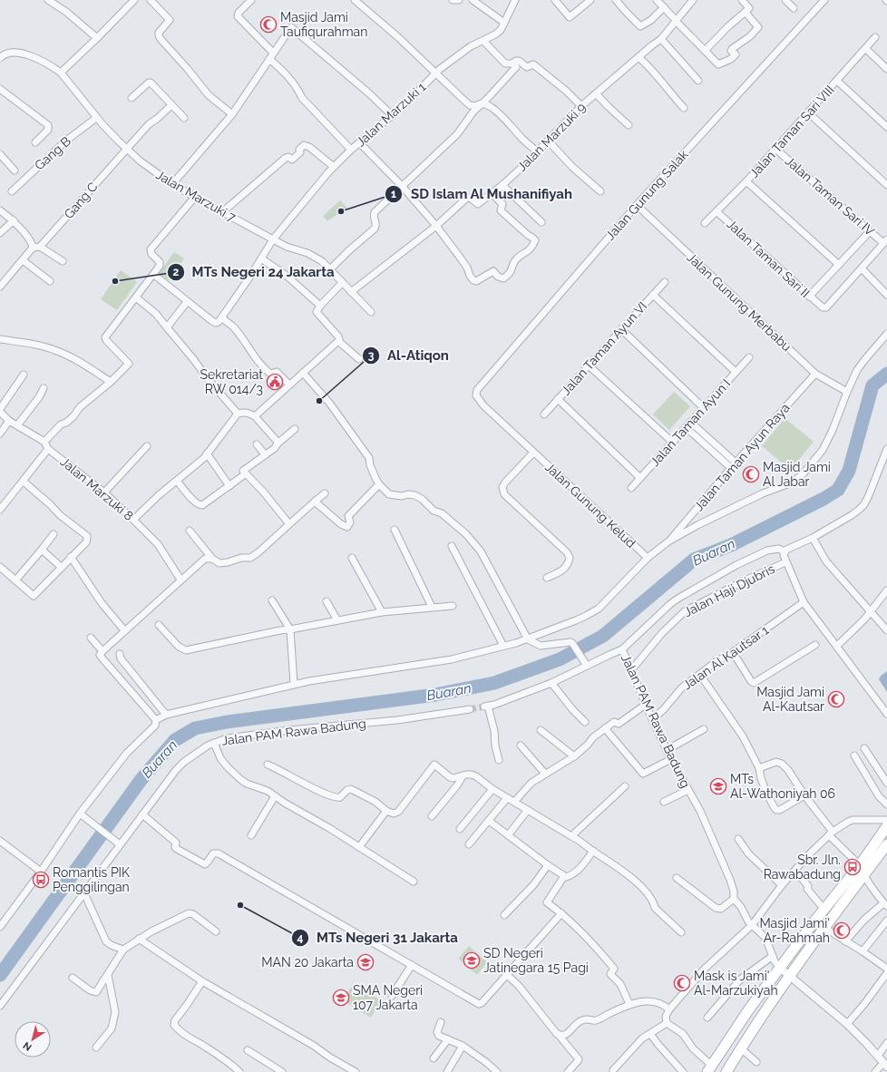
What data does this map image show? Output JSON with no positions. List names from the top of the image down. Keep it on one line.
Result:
{"streets":{"street":["Jalan Marzuki 1","Jalan Taman Sari VIII","Jalan Marzuki 9","Gang B","Jalan Gunung Salak","Jalan Marzuki 7","Jalan Taman Sari IV","Gang C","Jalan Taman Sari II","Jalan Gunung Merbabu","Jalan Taman Ayun VI","Jalan Taman Ayun I","Jalan Taman Ayun Raya","Jalan Marzuki 8","Jalan Gunung Kelud","Jalan Haji Djubris","Jalan Al Kautsar 1","Jalan PAM Rawa Badung"]},"crossings":[["Jalan Marzuki 1","Jalan Marzuki 7"],["Jalan Taman Sari VIII","Jalan Taman Sari IV"],["Jalan Taman Sari VIII","Jalan Taman Sari II"],["Jalan Marzuki 9","Jalan Marzuki 7"],["Gang B","Jalan Marzuki 7"],["Jalan Gunung Salak","Jalan Gunung Merbabu"],["Jalan Gunung Salak","Jalan Gunung Kelud"],["Jalan Marzuki 7","Gang C"],["Jalan Gunung Merbabu","Jalan Taman Ayun Raya"],["Jalan Haji Djubris","Jalan PAM Rawa Badung"],["Jalan Al Kautsar 1","Jalan PAM Rawa Badung"]],"water":["Buaran"],"places":{"mosque":["Masjid Jami Taufiqurahman","Masjid Jami Al Jabar","Masjid Jami Al-Kautsar","Masjid Jami' Ar-Rahmah","Mask is Jami' Al-Marzukiyah"],"other":["SD Islam Al Mushanifiyah","MTs Negeri 24 Jakarta","Al-Atiqon","MTs Negeri 31 Jakarta"],"public building":["Sekretariat RW 014/3"],"school or university":["MTs Al-Wathoniyah 06","SD Negeri Jatinegara 15 Pagi","MAN 20 Jakarta","SMA Negeri 107 Jakarta"],"bus stop":["Sbr. Jln. Rawabadung","Romantis PIK Penggilingan"]},"north":"bottom left"}
